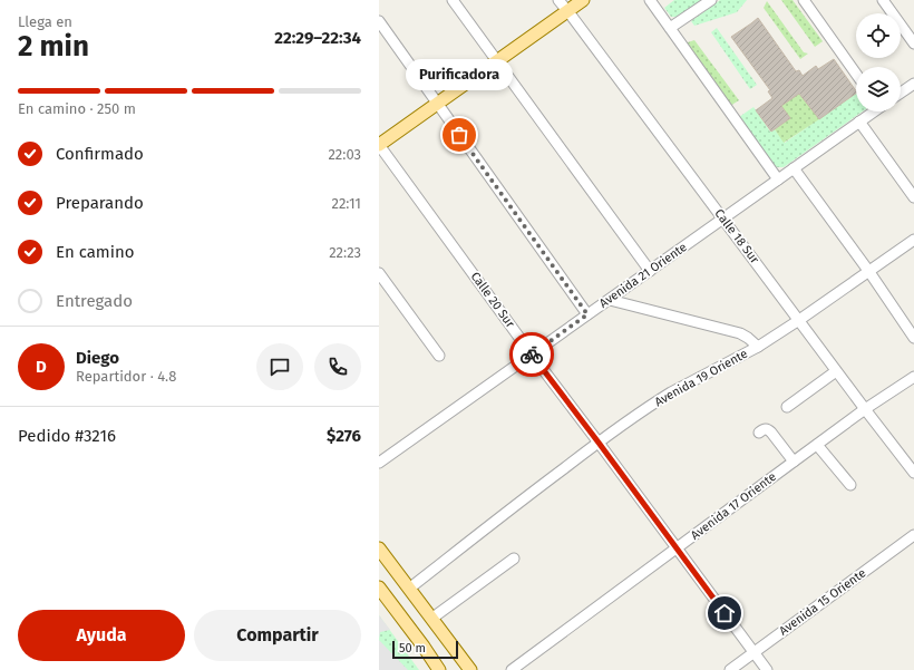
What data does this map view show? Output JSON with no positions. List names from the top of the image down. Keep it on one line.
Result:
{"streets":{"street":["Calle 18 Sur","Avenida 21 Oriente","Calle 20 Sur","Avenida 19 Oriente","Avenida 17 Oriente","Avenida 15 Oriente"]},"crossings":[["Calle 18 Sur","Avenida 21 Oriente"],["Calle 18 Sur","Avenida 19 Oriente"],["Calle 18 Sur","Avenida 17 Oriente"],["Avenida 21 Oriente","Calle 20 Sur"],["Calle 20 Sur","Avenida 19 Oriente"],["Calle 20 Sur","Avenida 17 Oriente"],["Calle 20 Sur","Avenida 15 Oriente"]],"places":["Purificadora"],"scale_bar":"50 m","page":{"heading":["2 min","Llega en","22:29–22:34"],"panel":["Diego","Repartidor · 4.8","Pedido #3216","$276"],"bubble":"Purificadora","bar":"En camino · 250 m","list":[["Confirmado","22:03"],["Preparando","22:11"],["En camino","22:23"],"Entregado"],"round":"D","buttons":["Ayuda","Compartir"],"scale":"50 m"}}
